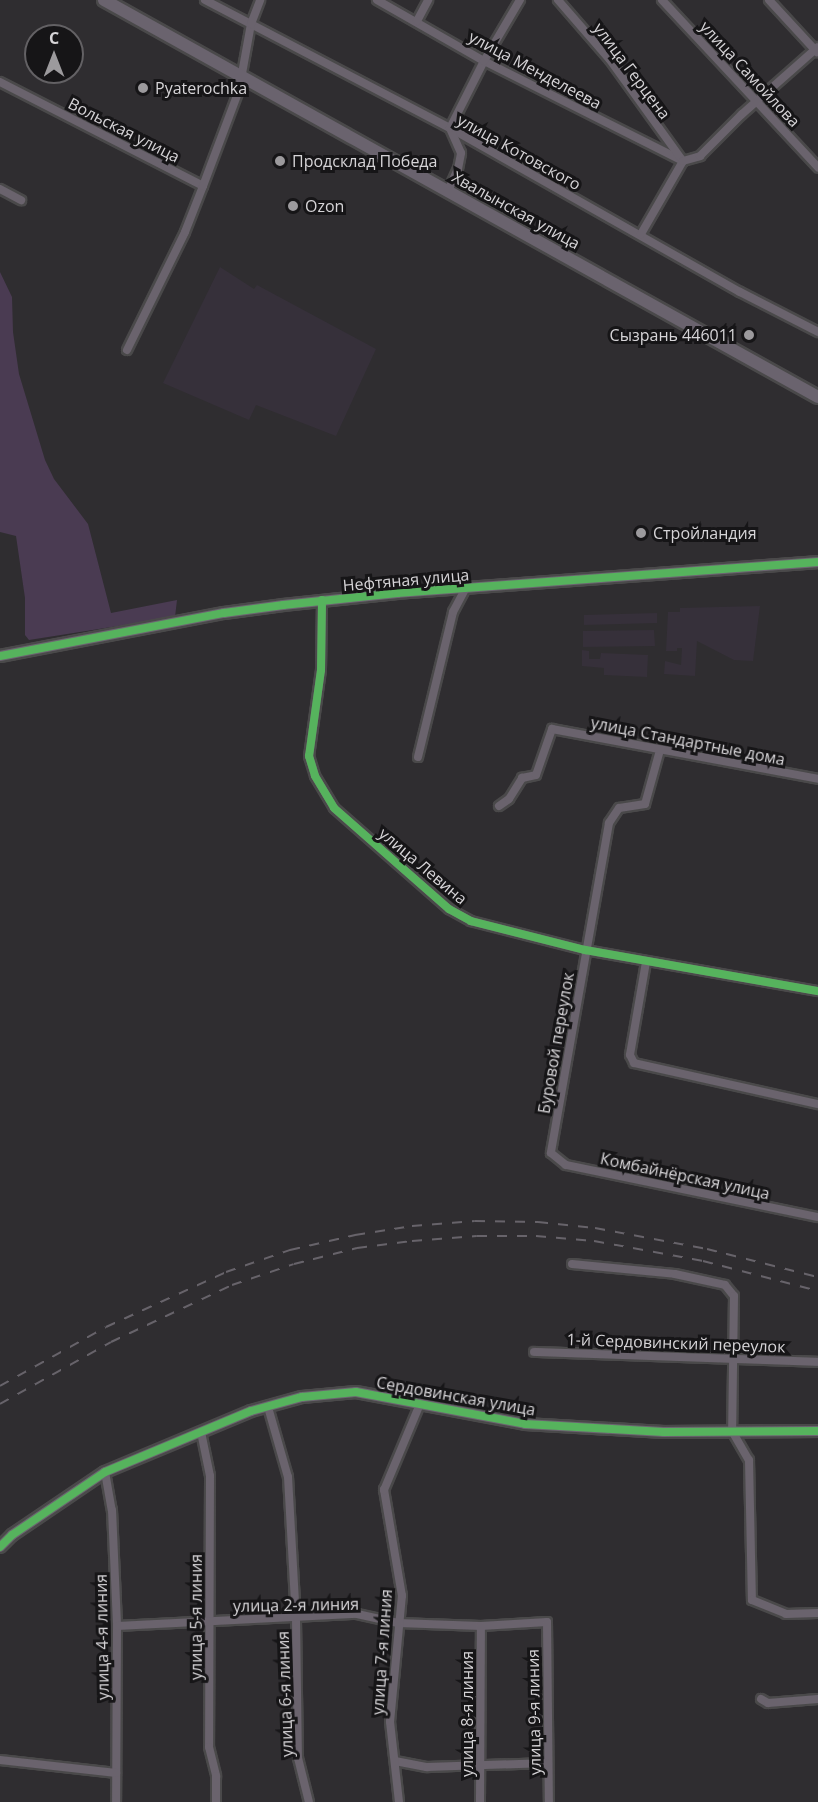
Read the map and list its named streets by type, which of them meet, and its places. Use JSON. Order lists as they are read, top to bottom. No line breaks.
{"streets":{"main road":["Хвалынская улица"],"street":["улица Менделеева","улица Герцена","улица Самойлова","Вольская улица","улица Котовского","Нефтяная улица","улица Стандартные дома","улица Левина","Буровой переулок","Комбайнёрская улица","1-й Сердовинский переулок","Сердовинская улица","улица 2-я линия","улица 5-я линия","улица 4-я линия","улица 7-я линия","улица 6-я линия","улица 9-я линия","улица 8-я линия"]},"crossings":[["улица Менделеева","улица Герцена"],["Нефтяная улица","улица Левина"],["улица Стандартные дома","Буровой переулок"],["улица Левина","Буровой переулок"],["Буровой переулок","Комбайнёрская улица"],["Сердовинская улица","улица 5-я линия"],["Сердовинская улица","улица 4-я линия"],["Сердовинская улица","улица 7-я линия"],["Сердовинская улица","улица 6-я линия"],["улица 2-я линия","улица 5-я линия"],["улица 2-я линия","улица 4-я линия"],["улица 2-я линия","улица 7-я линия"],["улица 2-я линия","улица 6-я линия"],["улица 2-я линия","улица 9-я линия"],["улица 2-я линия","улица 8-я линия"]],"places":["Pyaterochka","Продсклад Победа","Ozon","Сызрань 446011","Стройландия"],"north":"top"}
